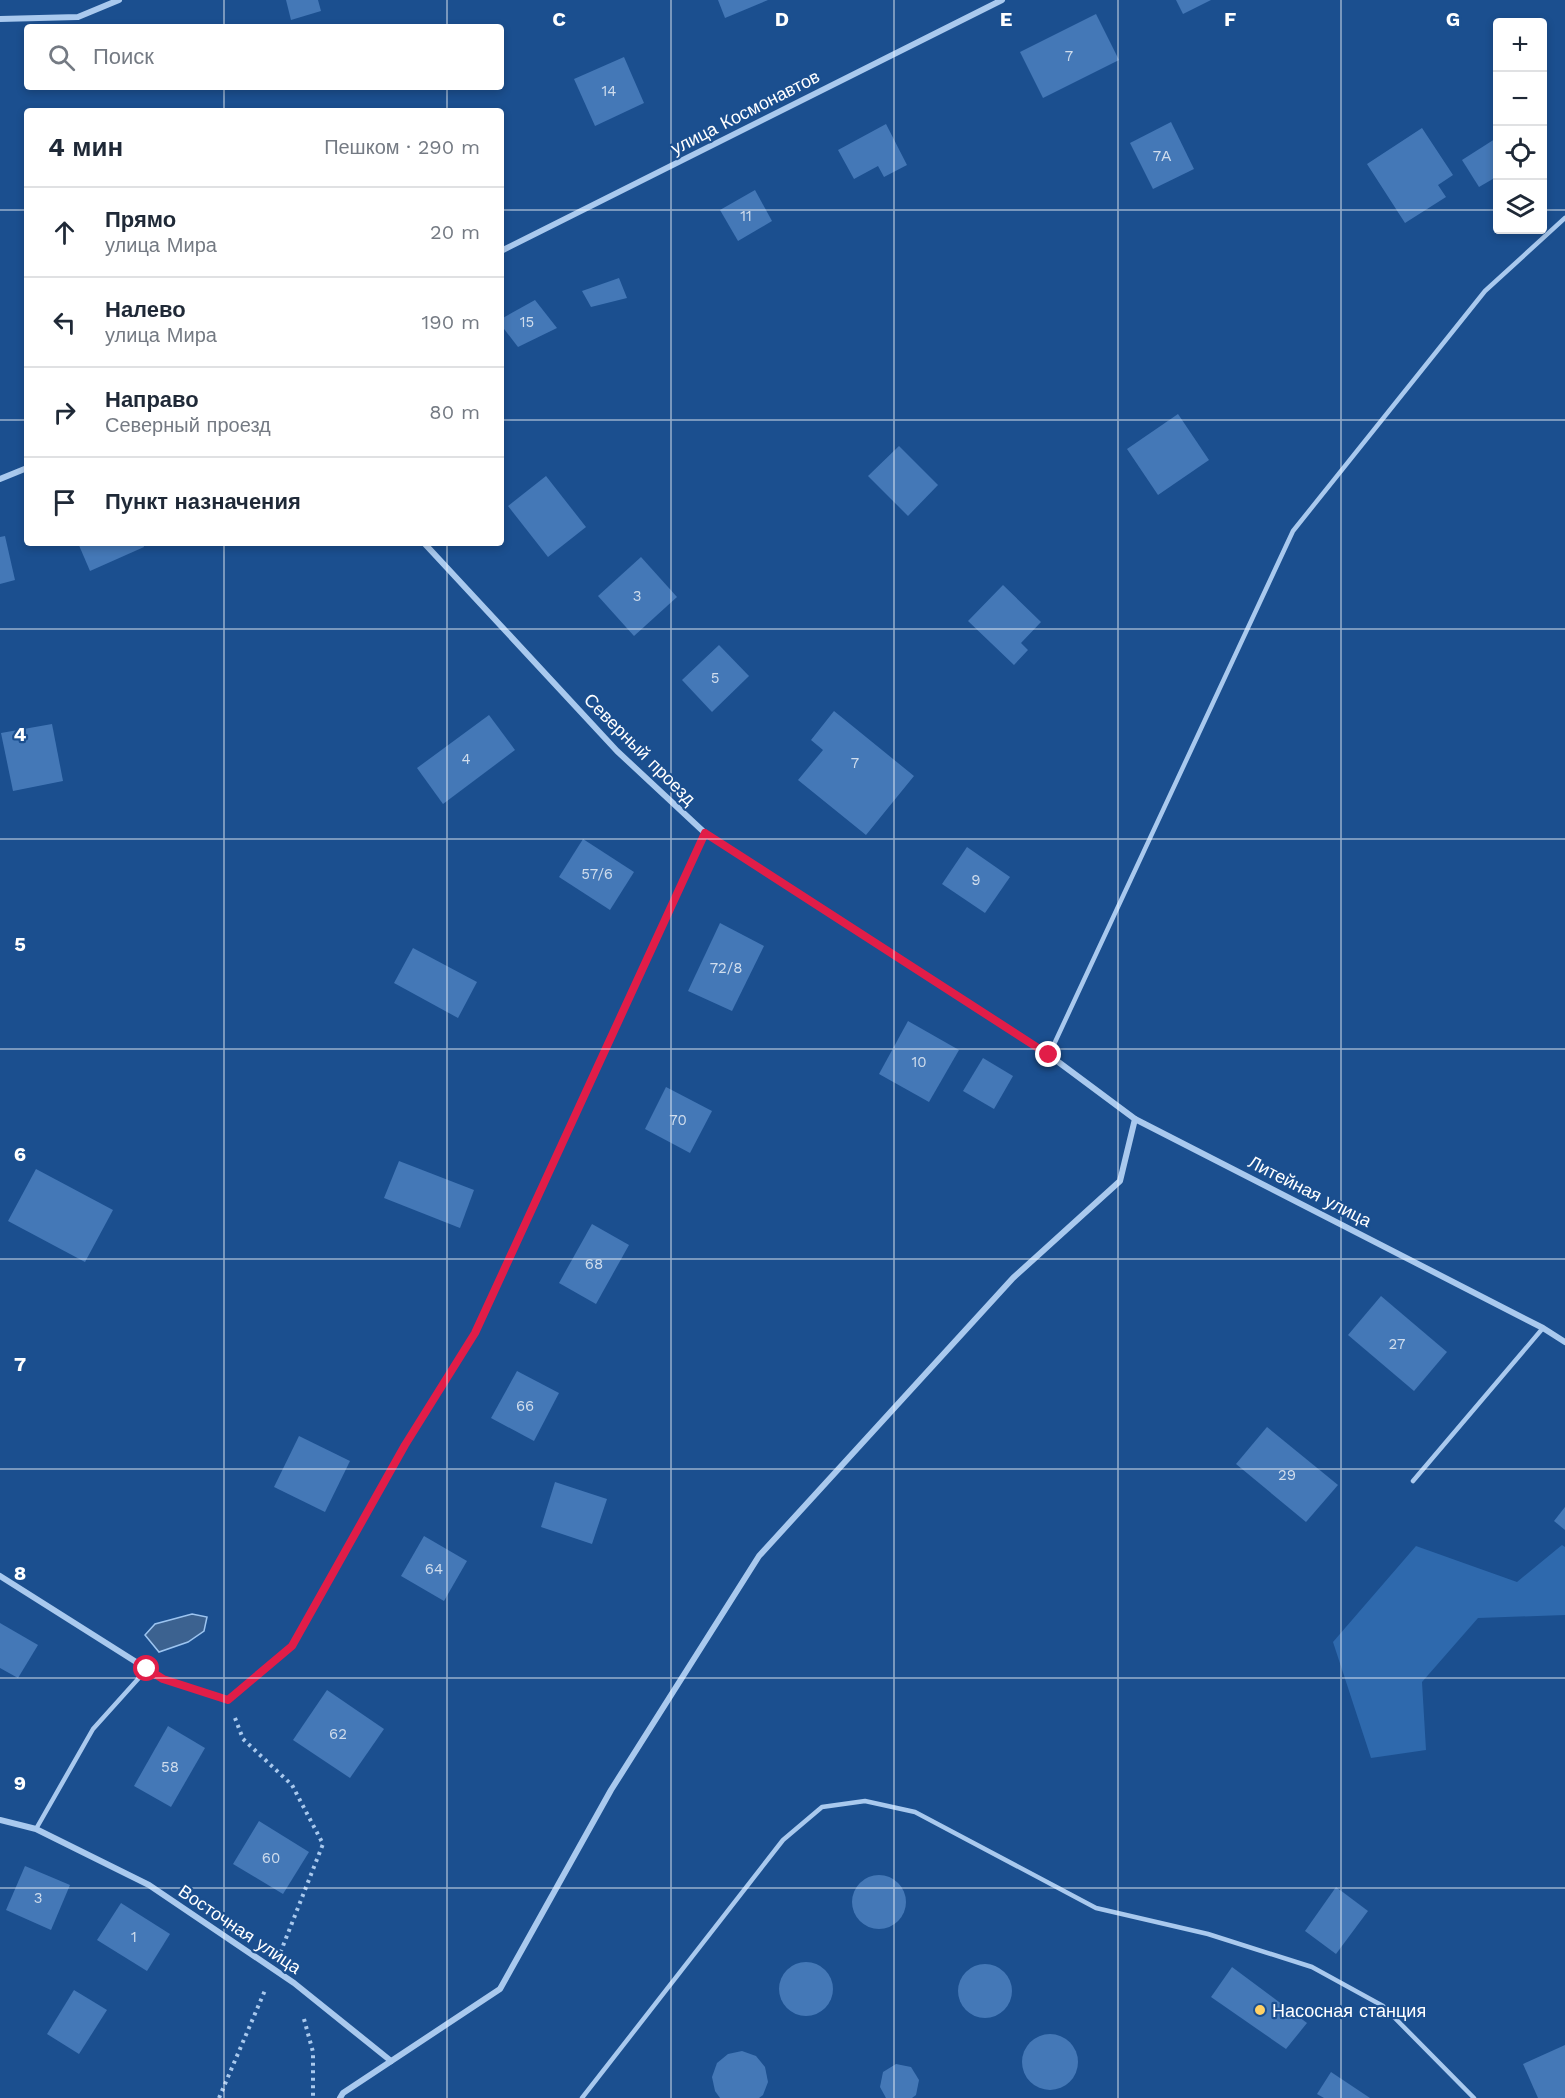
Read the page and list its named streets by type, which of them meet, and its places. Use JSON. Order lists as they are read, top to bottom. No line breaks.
{"streets":{"street":["улица Космонавтов","Северный проезд","Литейная улица","Восточная улица"]},"crossings":[["Северный проезд","Литейная улица"]],"places":["Насосная станция"],"house_numbers":["7","14","7А","11","15","3","5","4","7","57/6","9","72/8","10","70","68","27","66","29","64","62","58","60","3","1"],"page":{"map_buttons":["+","−"],"search":"Поиск","heading":["4 мин","Пешком · 290 m"],"list":[["Прямо","улица Мира","20 m"],["Налево","улица Мира","190 m"],["Направо","Северный проезд","80 m"],"Пункт назначения"]},"grid":{"columns":["C","D","E","F","G"],"rows":["4","5","6","7","8","9"]}}
